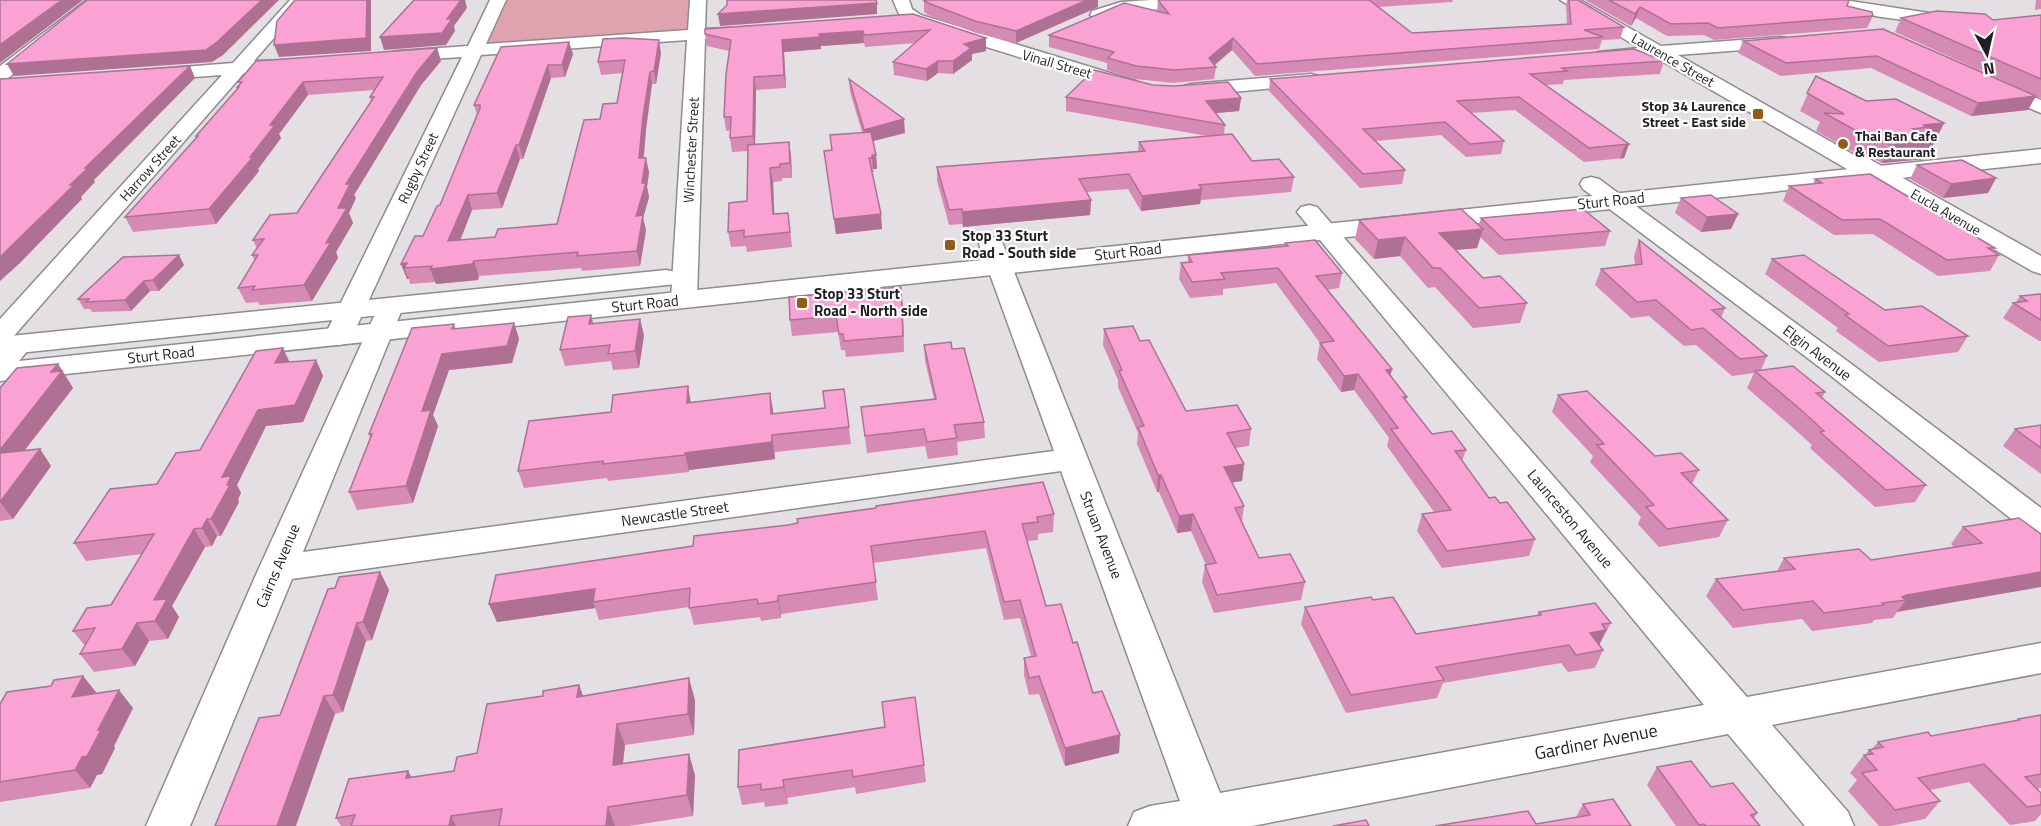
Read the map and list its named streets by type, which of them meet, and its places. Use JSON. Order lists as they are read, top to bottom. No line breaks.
{"streets":{"main road":["Sturt Road"],"street":["Laurence Street","Vinall Street","Winchester Street","Harrow Street","Rugby Street","Eucla Avenue","Elgin Avenue","Newcastle Street","Launceston Avenue","Struan Avenue","Cairns Avenue","Gardiner Avenue"]},"crossings":[["Laurence Street","Sturt Road"],["Laurence Street","Eucla Avenue"],["Winchester Street","Sturt Road"],["Harrow Street","Sturt Road"],["Rugby Street","Sturt Road"],["Sturt Road","Eucla Avenue"],["Sturt Road","Elgin Avenue"],["Sturt Road","Launceston Avenue"],["Sturt Road","Struan Avenue"],["Sturt Road","Cairns Avenue"],["Newcastle Street","Struan Avenue"],["Newcastle Street","Cairns Avenue"],["Launceston Avenue","Gardiner Avenue"],["Struan Avenue","Gardiner Avenue"]],"places":{"transit":["Stop 34 Laurence Street - East side","Stop 33 Sturt Road - South side","Stop 33 Sturt Road - North side"],"other":["Thai Ban Cafe & Restaurant"]},"north":"bottom"}
